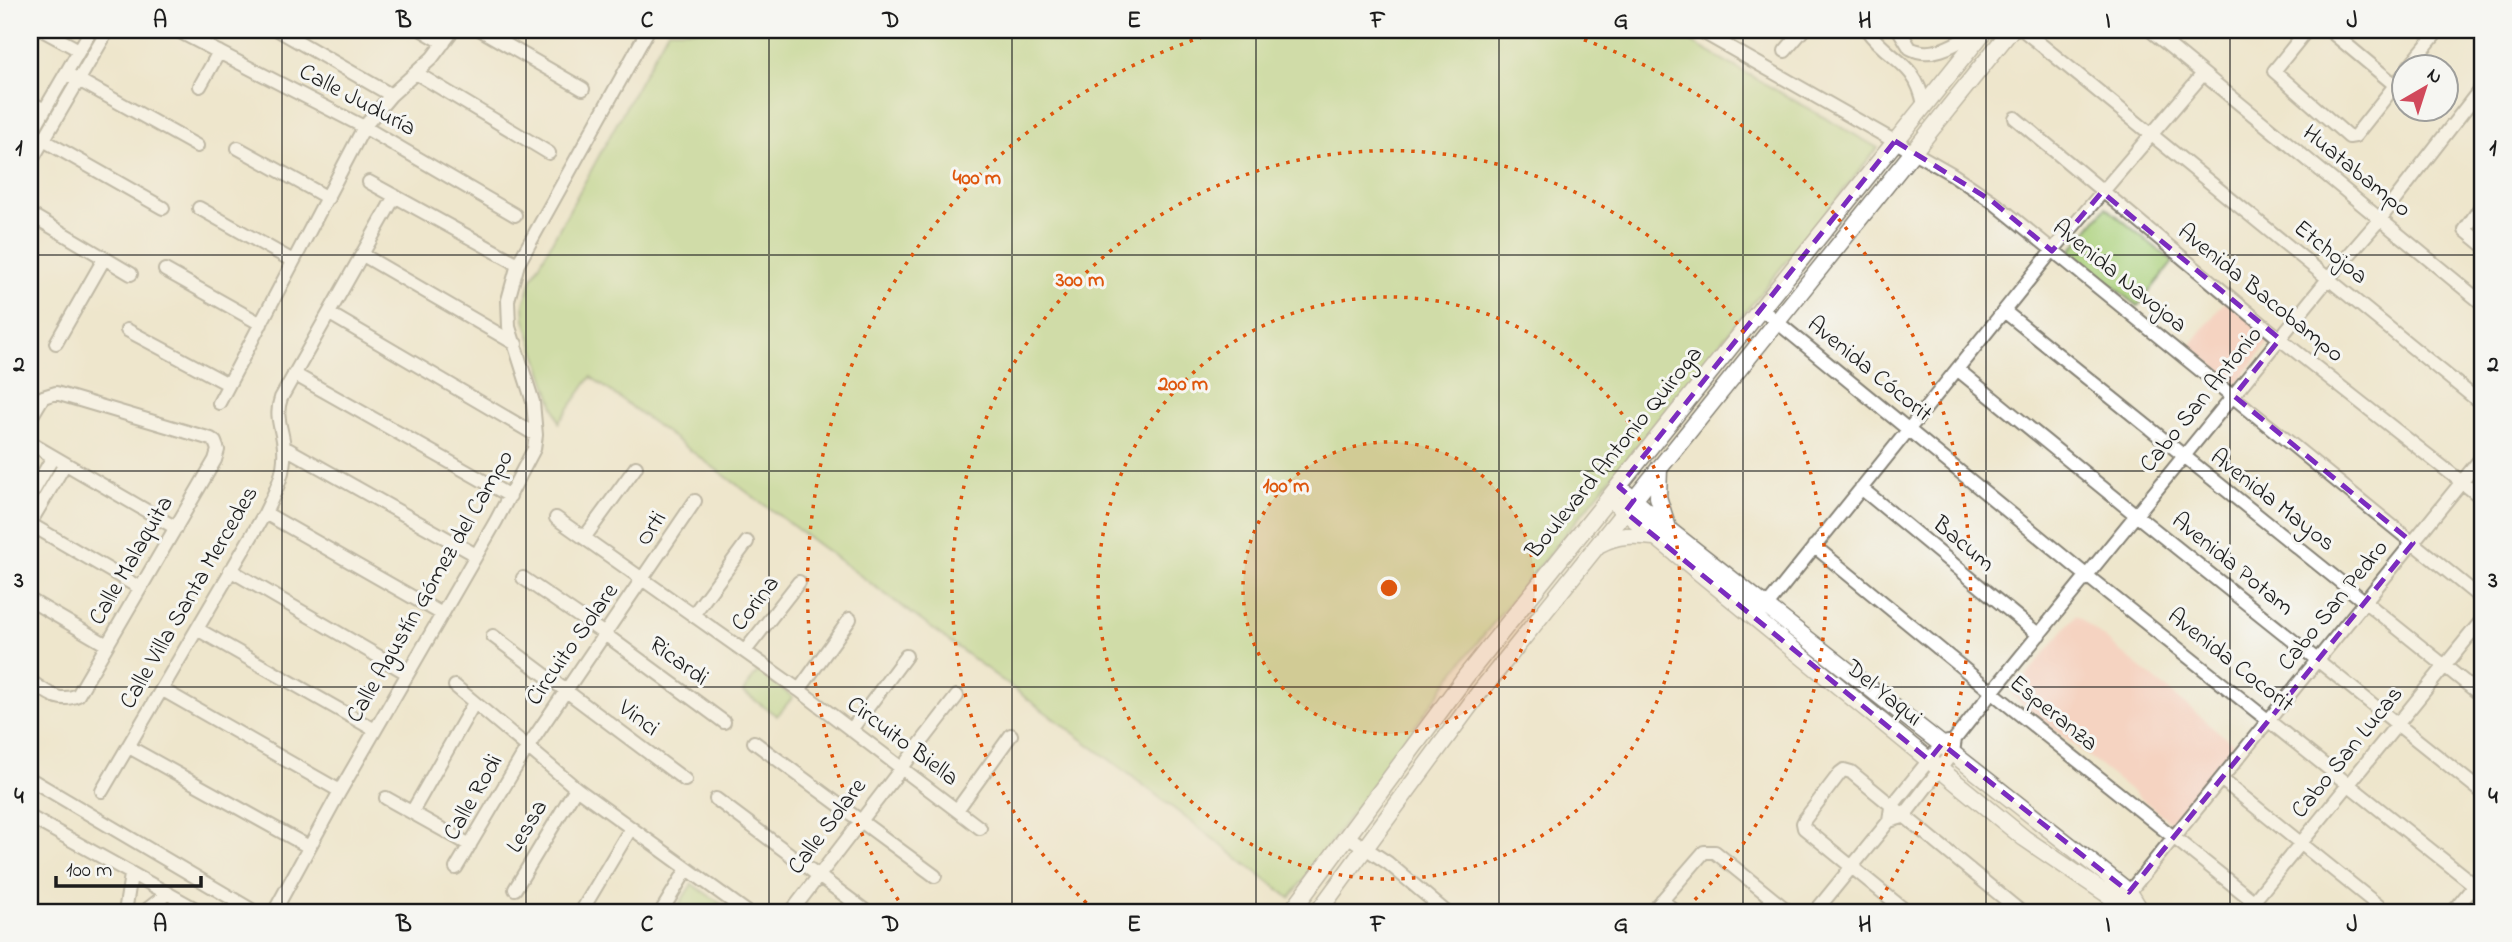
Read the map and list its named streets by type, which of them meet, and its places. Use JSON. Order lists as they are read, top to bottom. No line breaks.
{"streets":{"main road":["Boulevard Antonio Quiroga","Del Yaqui"],"street":["Calle Juduría","Huatabampo","Etchojoa","Avenida Navojoa","Avenida Bacobampo","Avenida Cócorit","Cabo San Antonio","Avenida Mayos","Orti","Bacum","Calle Malaquita","Avenida Potam","Calle Agustín Gómez del Campo","Calle Villa Santa Mercedes","Corina","Cabo San Pedro","Circuito Solare","Avenida Cocorit","Ricardi","Esperanza","Vinci","Circuito Biella","Cabo San Lucas","Calle Rodi","Lessa","Calle Solare"]},"crossings":[["Huatabampo","Cabo San Antonio"],["Etchojoa","Cabo San Antonio"],["Avenida Navojoa","Cabo San Antonio"],["Avenida Navojoa","Boulevard Antonio Quiroga"],["Avenida Navojoa","Cabo San Pedro"],["Avenida Bacobampo","Cabo San Antonio"],["Avenida Bacobampo","Cabo San Pedro"],["Avenida Cócorit","Boulevard Antonio Quiroga"],["Avenida Cócorit","Avenida Cocorit"],["Cabo San Antonio","Avenida Mayos"],["Cabo San Antonio","Bacum"],["Cabo San Antonio","Avenida Potam"],["Cabo San Antonio","Avenida Cocorit"],["Cabo San Antonio","Del Yaqui"],["Cabo San Antonio","Esperanza"],["Boulevard Antonio Quiroga","Del Yaqui"],["Avenida Mayos","Cabo San Pedro"],["Avenida Mayos","Cabo San Lucas"],["Orti","Circuito Solare"],["Avenida Potam","Cabo San Pedro"],["Avenida Potam","Cabo San Lucas"],["Corina","Circuito Solare"],["Cabo San Pedro","Avenida Cocorit"],["Cabo San Pedro","Del Yaqui"],["Cabo San Pedro","Esperanza"],["Circuito Solare","Ricardi"],["Circuito Solare","Vinci"],["Circuito Solare","Circuito Biella"],["Circuito Solare","Calle Rodi"],["Avenida Cocorit","Cabo San Lucas"],["Esperanza","Cabo San Lucas"],["Circuito Biella","Calle Solare"]],"scale_bar":"100 m","north":"top right","grid":{"columns":["A","B","C","D","E","F","G","H","I","J"],"rows":["1","2","3","4"]},"rings":["400 m","300 m","200 m","100 m"]}
